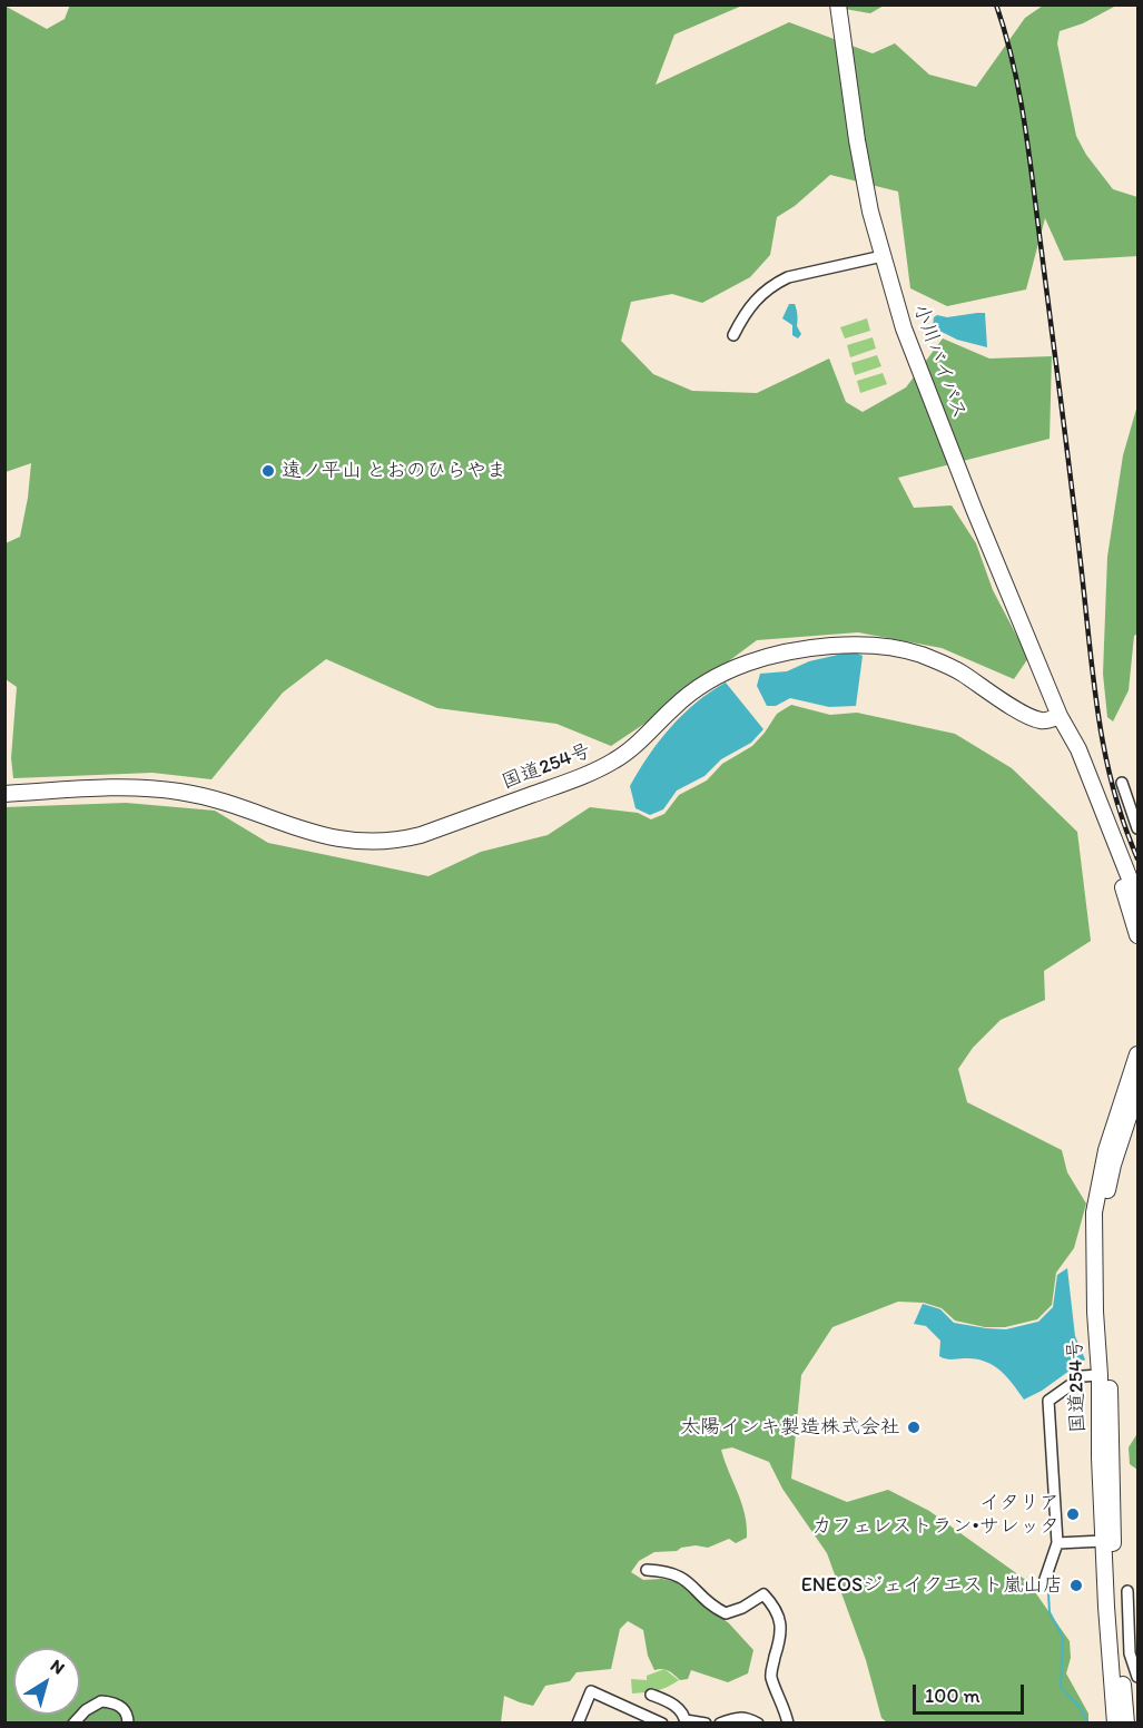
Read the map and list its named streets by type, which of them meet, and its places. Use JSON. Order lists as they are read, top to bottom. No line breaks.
{"streets":{"highway":["小川バイパス","国道254号"]},"crossings":[["小川バイパス","国道254号"]],"places":["遠ノ平山 とおのひらやま","太陽インキ製造株式会社","イタリア カフェレストラン•サレッタ","ENEOSジェイクエスト嵐山店"],"scale_bar":"100 m","north":"top right"}
